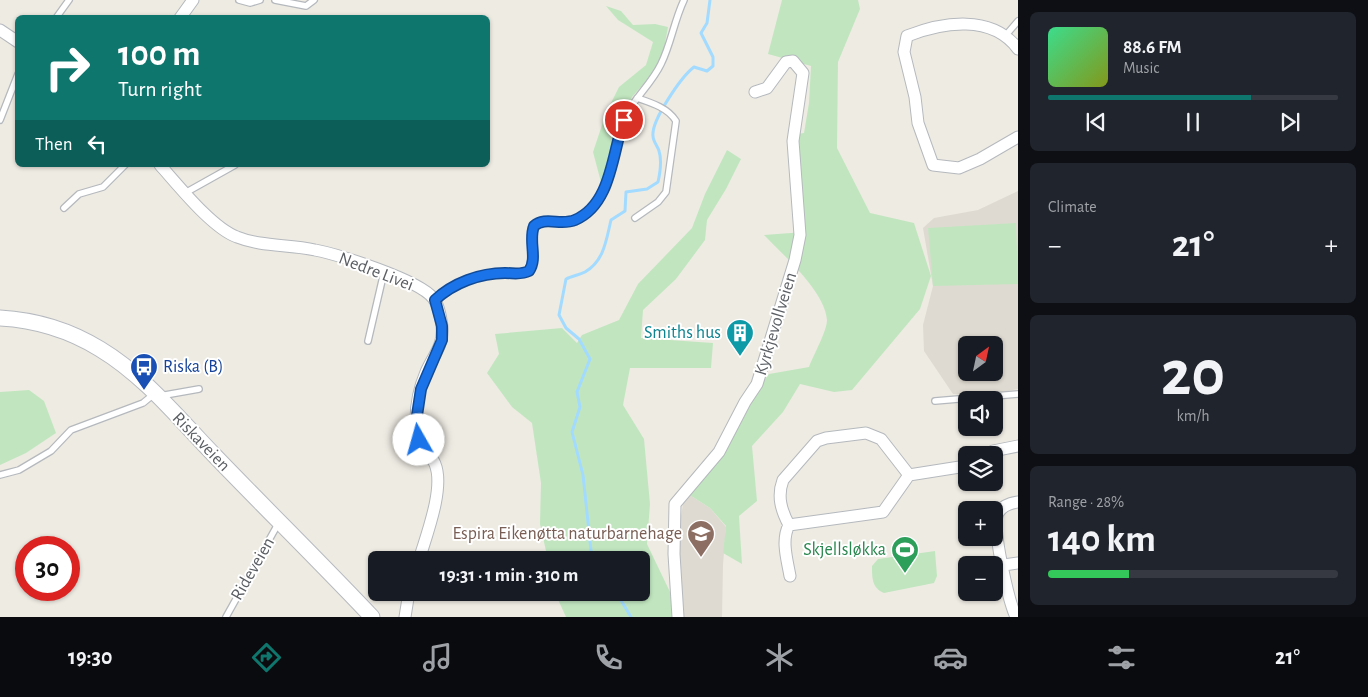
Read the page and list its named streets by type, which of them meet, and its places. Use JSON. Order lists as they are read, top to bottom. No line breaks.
{"streets":{"main road":["Riskaveien"],"street":["Nedre Livei","Kyrkjevollveien"],"lane":["Rideveien"]},"crossings":[["Riskaveien","Rideveien"]],"places":{"building":["Smiths hus"],"bus stop":["Riska (B)"],"school or university":["Espira Eikenøtta naturbarnehage"],"sports":["Skjellsløkka"]},"north":"top right","page":{"turn":["100 m","Turn right"],"song":["88.6 FM","Music"],"then":"Then","tile":["Climate",["20","km/h"],["Range · 28%","140 km"]],"heat":["−","21°","+"],"map_buttons":["+","−"],"limit":"30","trip":"19:31 · 1 min · 310 m","tabs":["19:30","21°"]}}
